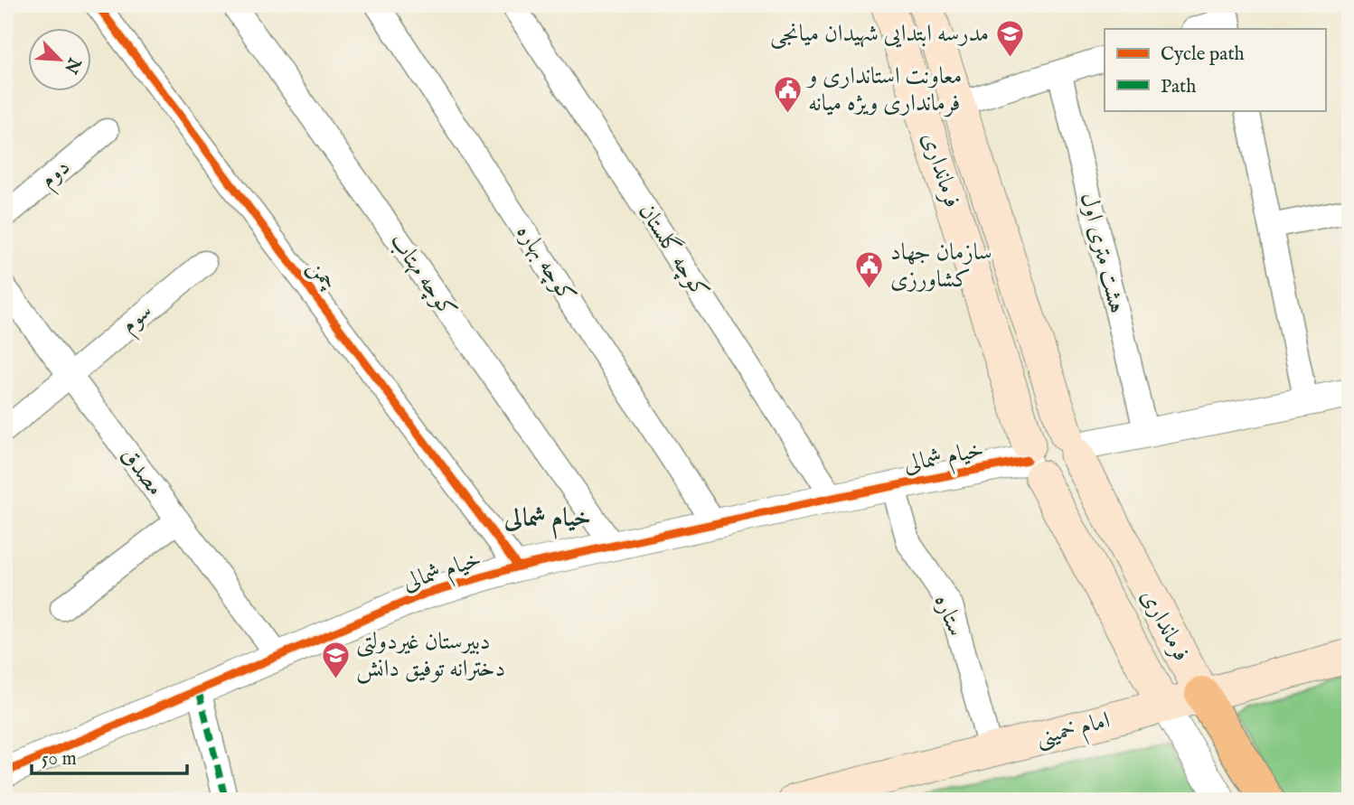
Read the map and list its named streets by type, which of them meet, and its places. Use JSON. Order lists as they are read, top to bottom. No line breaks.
{"streets":{"main road":["فرمانداری","امام خمینی"],"street":["دوم","کوچه گلستان","هشت متری اول","کوچه بهاره","چمن","کوچه مهتاب","سوم","خیام شمالی","مصدق","ستاره"]},"crossings":[["فرمانداری","خیام شمالی"],["فرمانداری","امام خمینی"],["کوچه گلستان","خیام شمالی"],["کوچه بهاره","خیام شمالی"],["چمن","خیام شمالی"],["کوچه مهتاب","خیام شمالی"],["سوم","مصدق"],["خیام شمالی","مصدق"],["خیام شمالی","ستاره"],["ستاره","امام خمینی"]],"districts":["خیام شمالی"],"places":{"school or university":["مدرسه ابتدایی شهیدان میانجی","دبیرستان غیردولتی دخترانه توفیق دانش"],"public building":["معاونت استانداری و فرمانداری ویژه میانه","سازمان جهاد کشاورزی"]},"legend":["Cycle path","Path"],"scale_bar":"50 m","north":"bottom right"}
